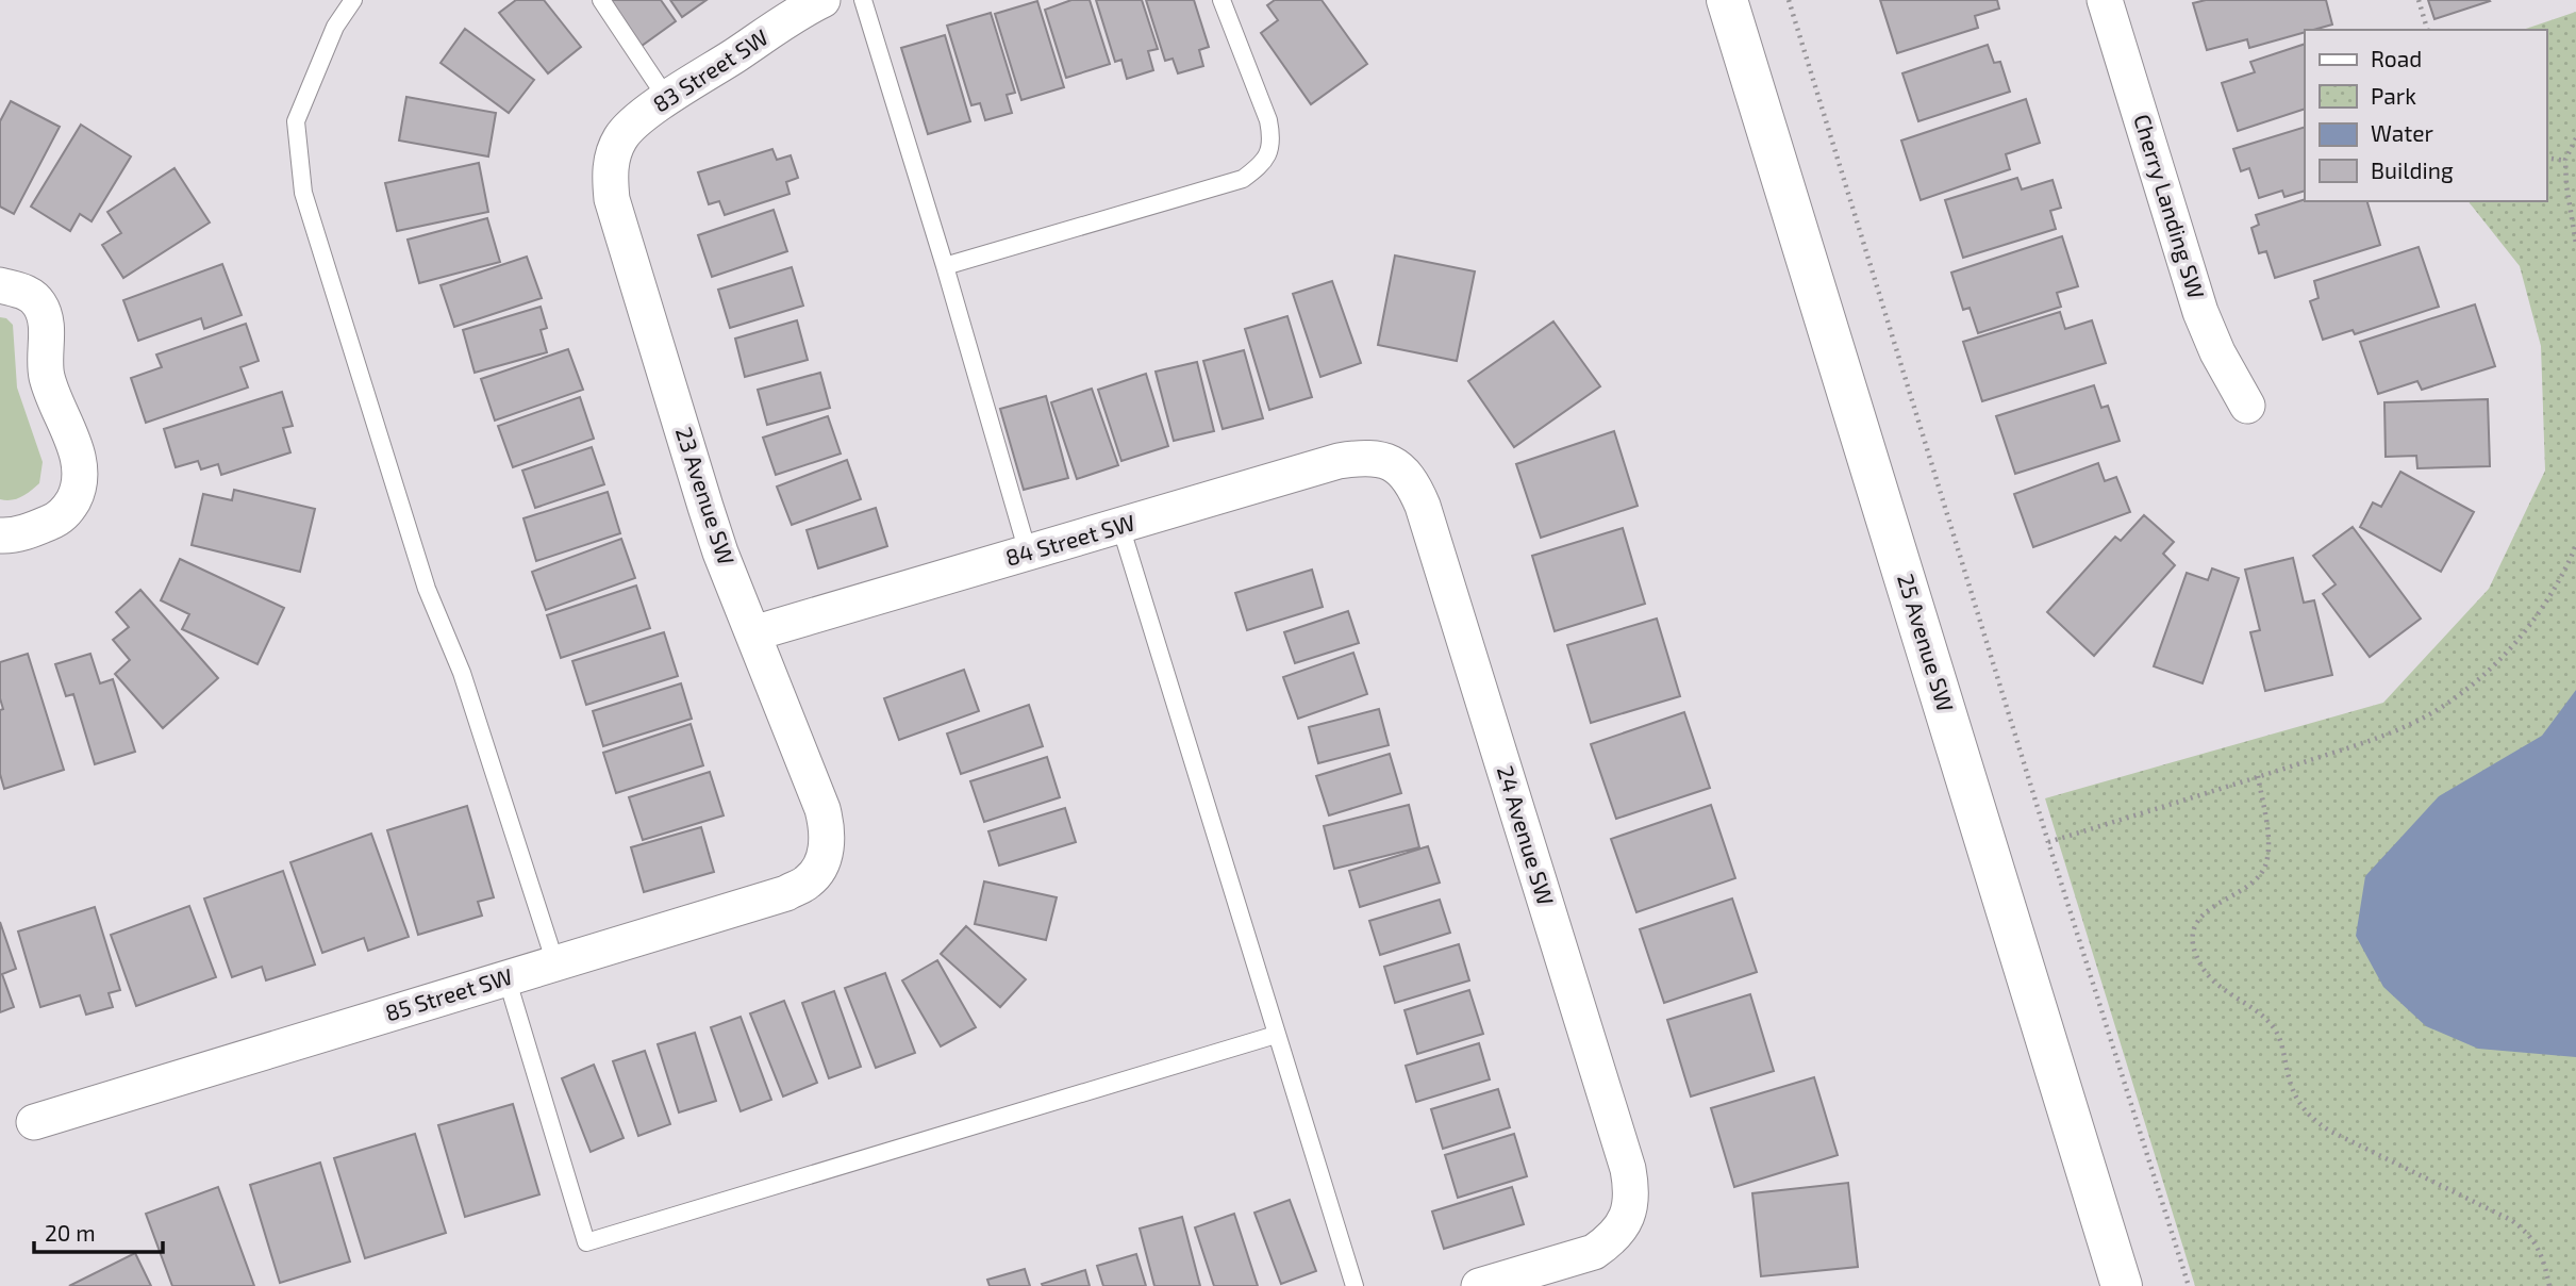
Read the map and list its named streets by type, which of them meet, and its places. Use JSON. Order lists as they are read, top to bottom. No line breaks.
{"streets":{"main road":["25 Avenue SW"],"street":["83 Street SW","Cherry Landing SW","23 Avenue SW","84 Street SW","24 Avenue SW","85 Street SW"]},"crossings":[["83 Street SW","23 Avenue SW"],["23 Avenue SW","84 Street SW"],["23 Avenue SW","85 Street SW"],["84 Street SW","24 Avenue SW"]],"legend":["Road","Park","Water","Building"],"scale_bar":"20 m"}
